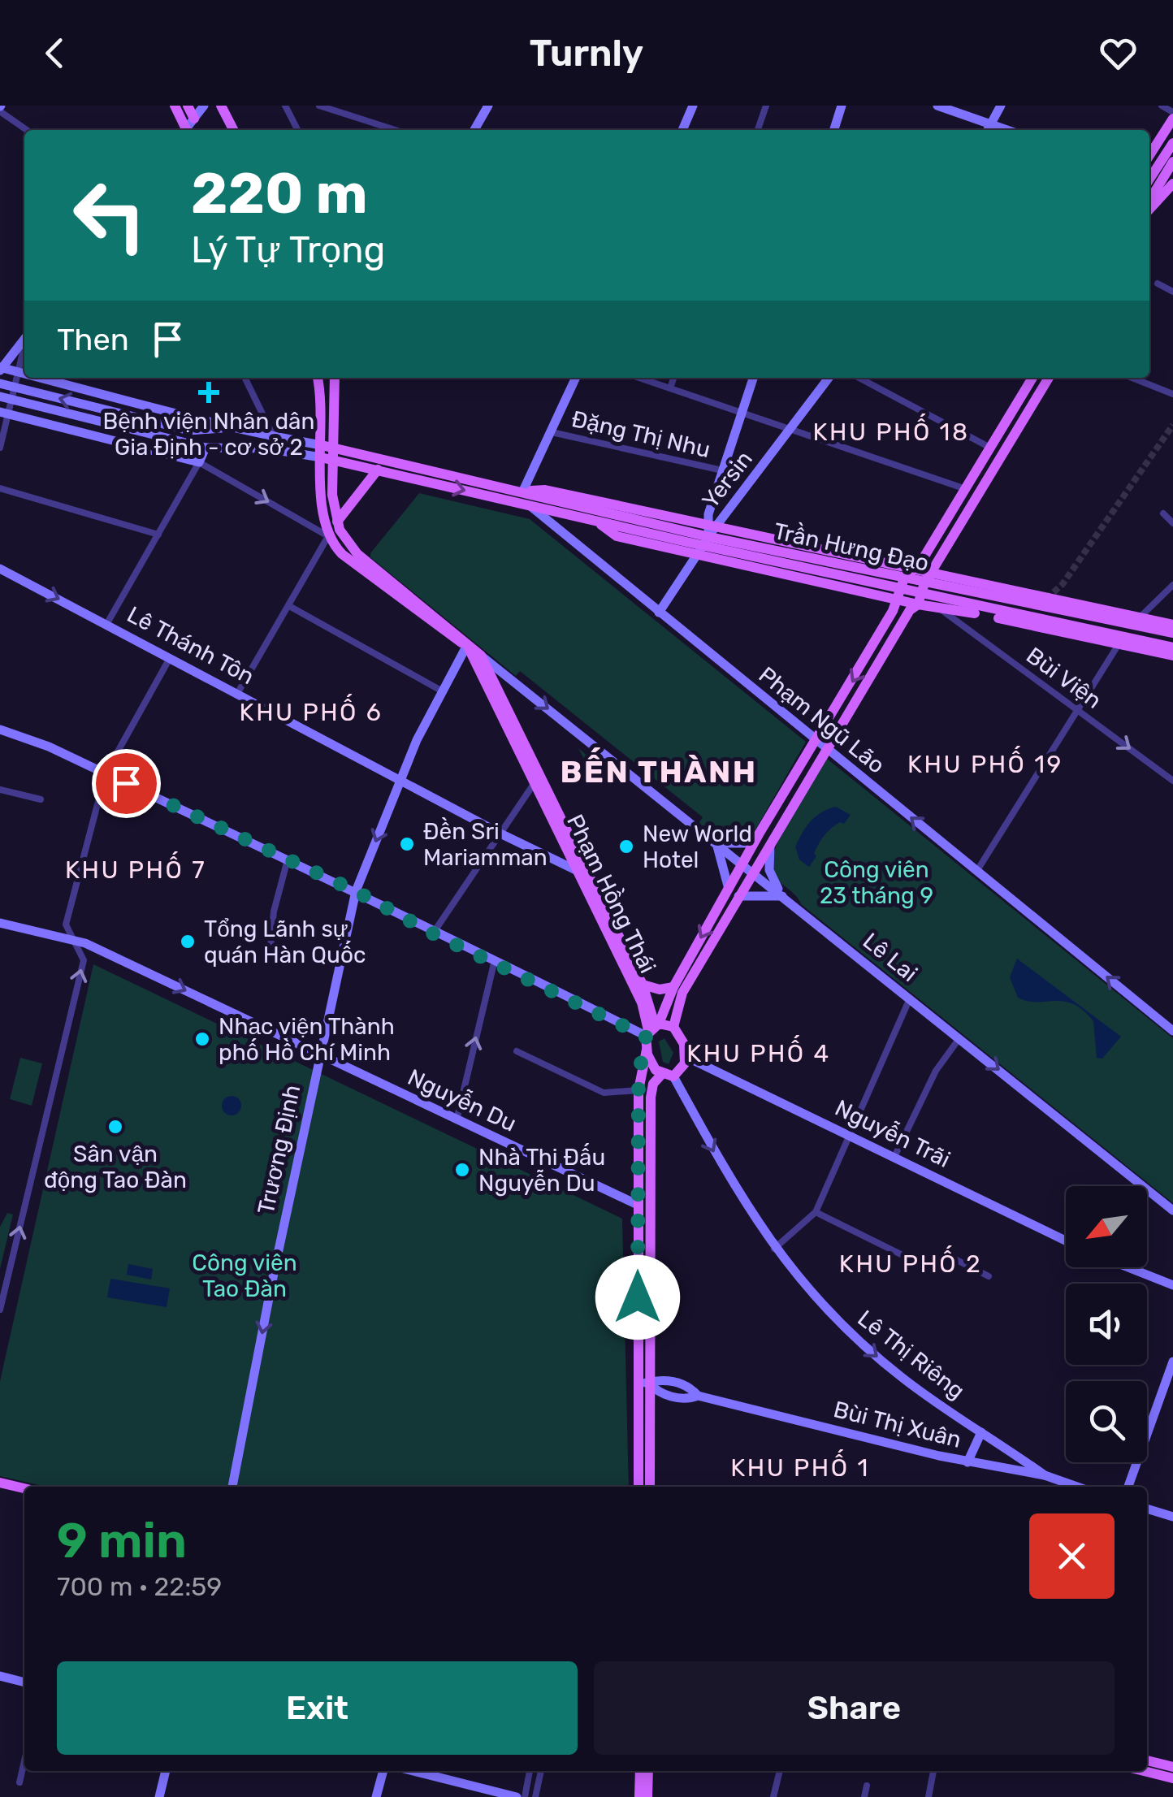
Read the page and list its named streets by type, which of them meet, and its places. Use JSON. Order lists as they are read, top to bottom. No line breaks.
{"streets":{"main road":["Trần Hưng Đạo","Phạm Hồng Thái","Lê Lai"],"street":["Ðặng Thị Nhu","Yersin","Lê Thánh Tôn","Bùi Viện","Phạm Ngũ Lão","Nguyễn Du","Nguyễn Trãi","Trương Định","Lê Thị Riêng","Bùi Thị Xuân"]},"crossings":[["Yersin","Trần Hưng Đạo"],["Yersin","Phạm Ngũ Lão"],["Trần Hưng Đạo","Bùi Viện"],["Trần Hưng Đạo","Phạm Ngũ Lão"],["Lê Thánh Tôn","Phạm Hồng Thái"],["Lê Thánh Tôn","Trương Định"],["Phạm Hồng Thái","Lê Lai"],["Phạm Hồng Thái","Nguyễn Trãi"],["Phạm Hồng Thái","Trương Định"],["Phạm Hồng Thái","Lê Thị Riêng"],["Lê Lai","Trương Định"],["Nguyễn Du","Trương Định"],["Nguyễn Trãi","Lê Thị Riêng"],["Lê Thị Riêng","Bùi Thị Xuân"]],"one_way":["Bùi Viện","Phạm Ngũ Lão","Lê Lai","Nguyễn Du","Trương Định","Lê Thị Riêng"],"districts":["KHU PHỐ 18","KHU PHỐ 6","KHU PHỐ 19","BẾN THÀNH","KHU PHỐ 7","KHU PHỐ 4","KHU PHỐ 2","KHU PHỐ 1"],"parks":["Công viên 23 tháng 9","Công viên Tao Đàn"],"places":{"health":["Bệnh viện Nhân dân Gia Định - cơ sở 2"],"other":["Đền Sri Mariamman","New World Hotel","Tổng Lãnh sự quán Hàn Quốc","Nhạc viện Thành phố Hồ Chí Minh","Sân vận động Tao Đàn","Nhà Thi Đấu Nguyễn Du"]},"north":"bottom left","page":{"header":"Turnly","turn":["220 m","Lý Tự Trọng"],"then":"Then","heading":["9 min","700 m · 22:59"],"buttons":["Exit","Share"]}}
